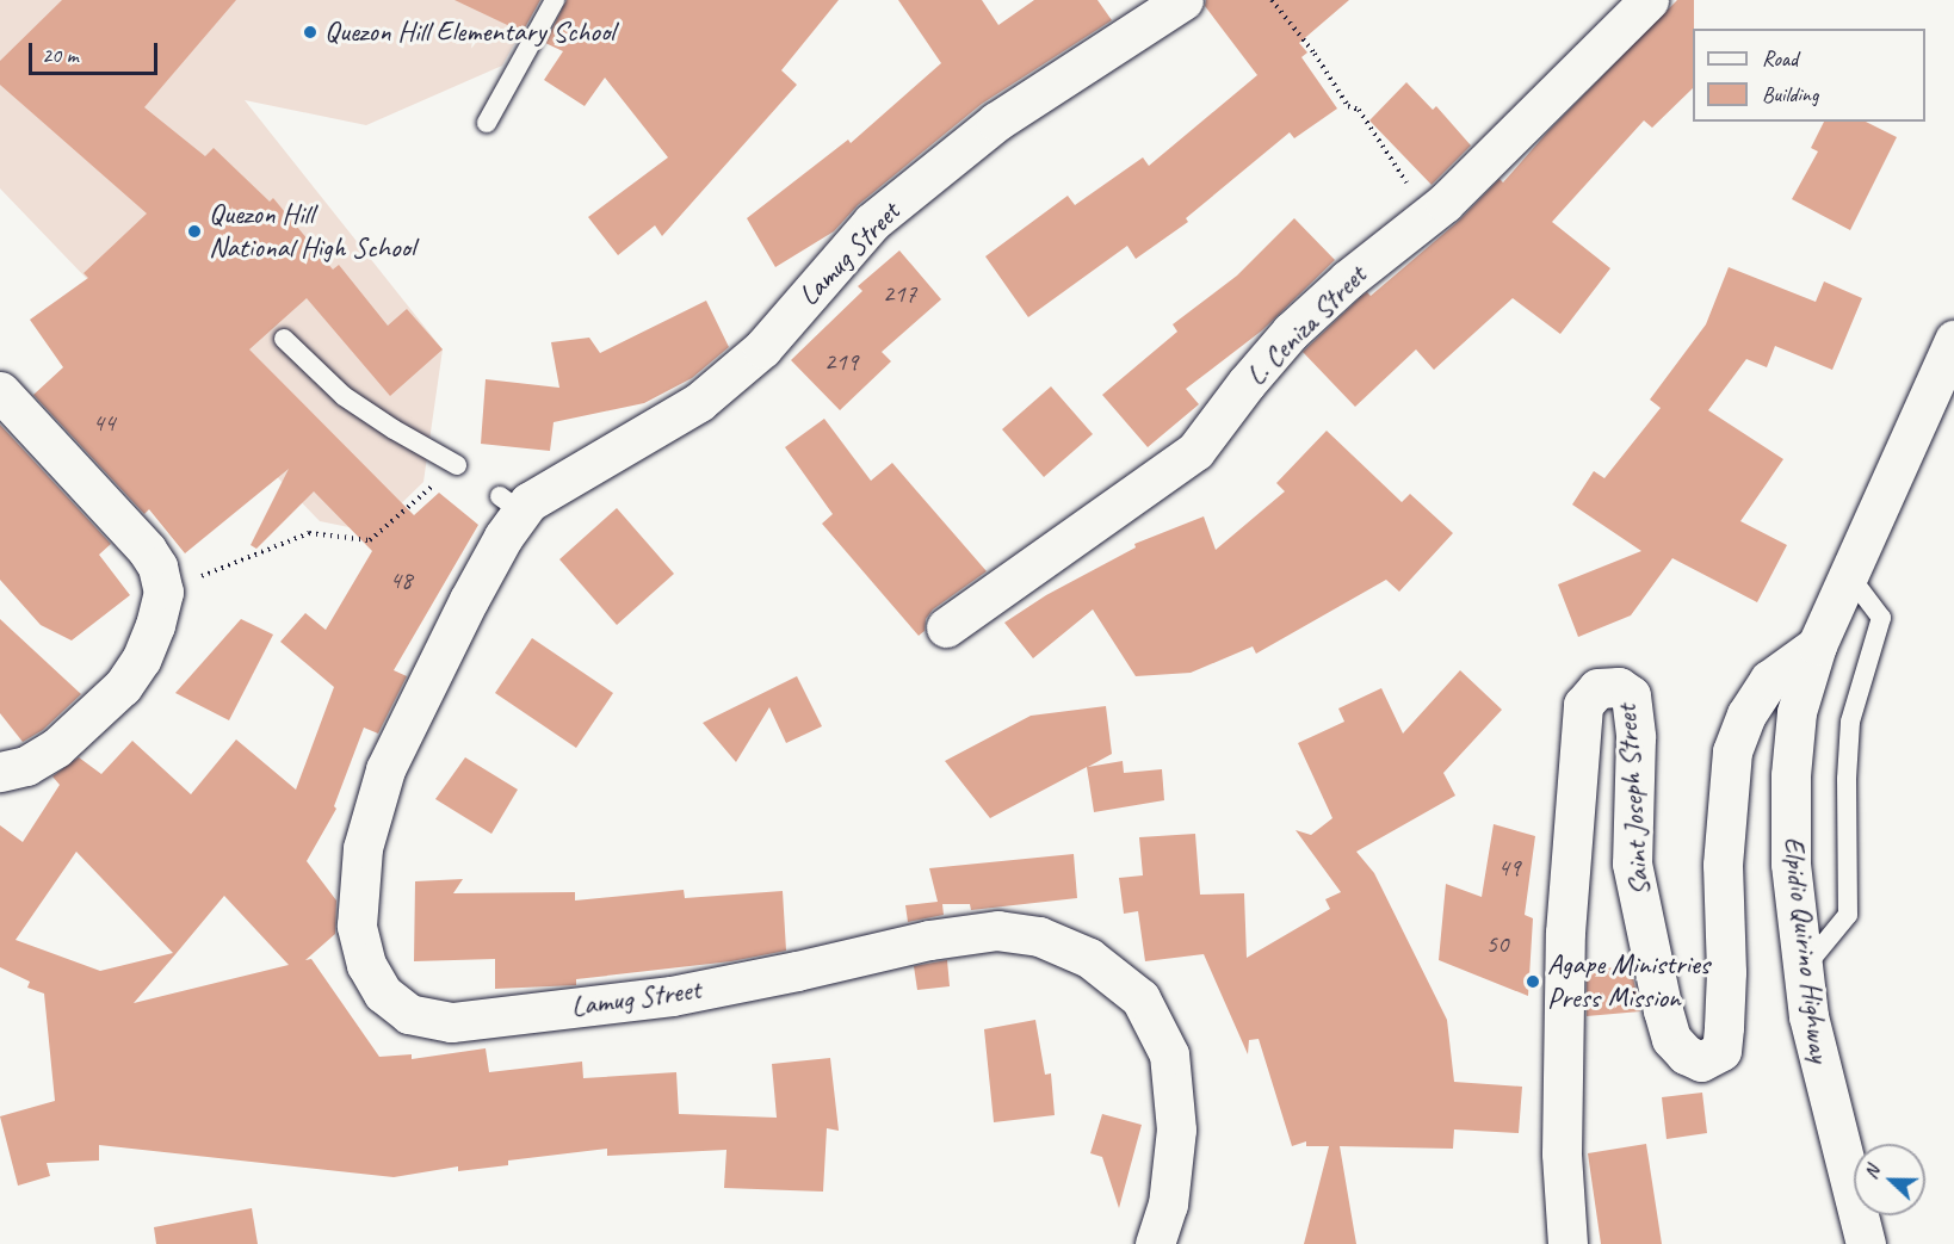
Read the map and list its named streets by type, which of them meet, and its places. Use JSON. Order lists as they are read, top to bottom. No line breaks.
{"streets":{"main road":["Lamug Street","L. Ceniza Street","Saint Joseph Street","Elpidio Quirino Highway"]},"crossings":[["Saint Joseph Street","Elpidio Quirino Highway"]],"places":["Quezon Hill Elementary School","Quezon Hill National High School","Agape Ministries Press Mission"],"house_numbers":["217","219","44","48","49","50"],"legend":["Road","Building"],"scale_bar":"20 m","north":"left"}
